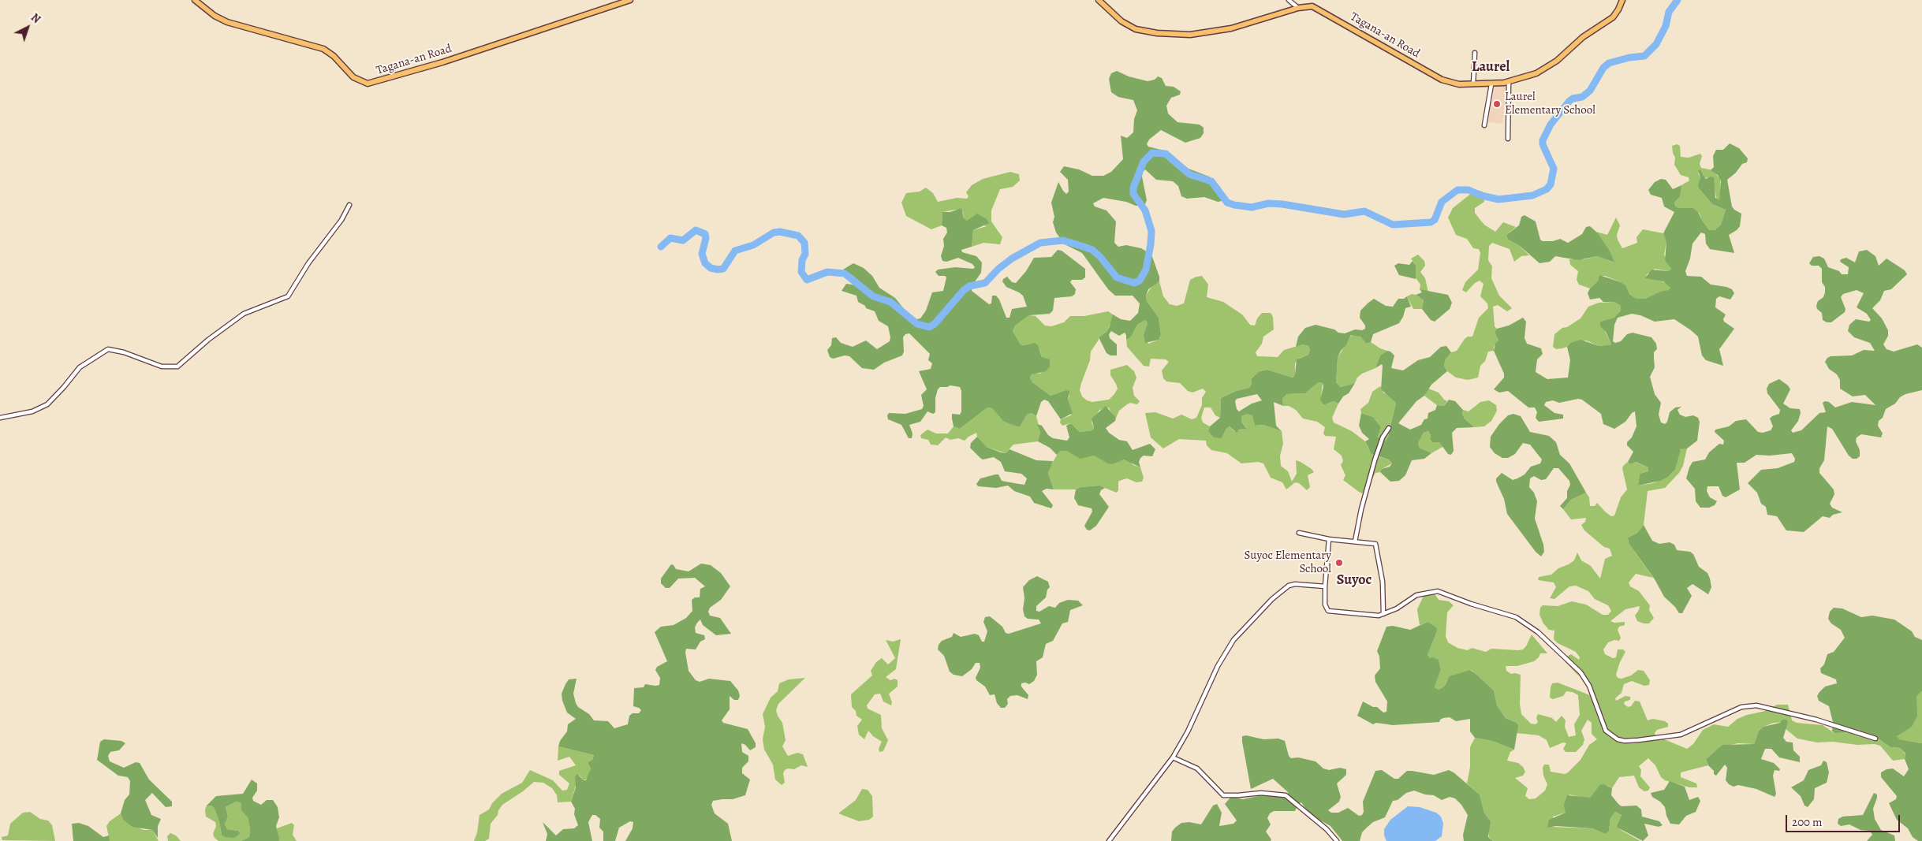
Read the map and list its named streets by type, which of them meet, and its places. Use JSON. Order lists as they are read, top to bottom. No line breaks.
{"streets":{"main road":["Tagana-an Road"]},"districts":["Laurel","Suyoc"],"places":["Laurel Elementary School","Suyoc Elementary School"],"scale_bar":"200 m","north":"top right"}
